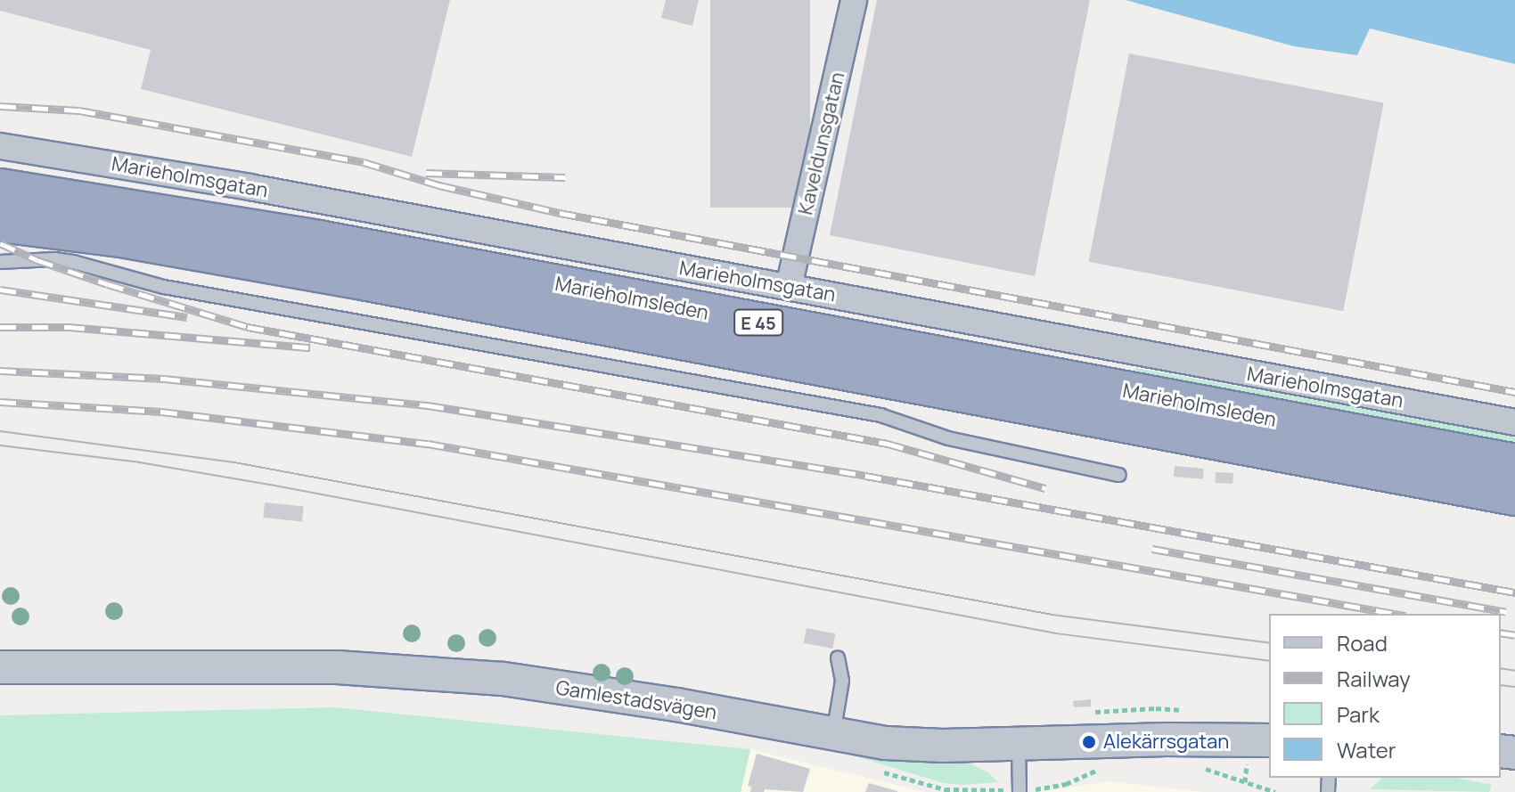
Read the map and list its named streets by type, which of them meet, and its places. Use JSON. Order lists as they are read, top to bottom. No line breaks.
{"streets":{"highway":["Marieholmsleden","E 45"],"street":["Kaveldunsgatan","Marieholmsgatan","Gamlestadsvägen"]},"crossings":[["Kaveldunsgatan","Marieholmsgatan"]],"places":["Alekärrsgatan"],"legend":["Road","Railway","Park","Water"]}
